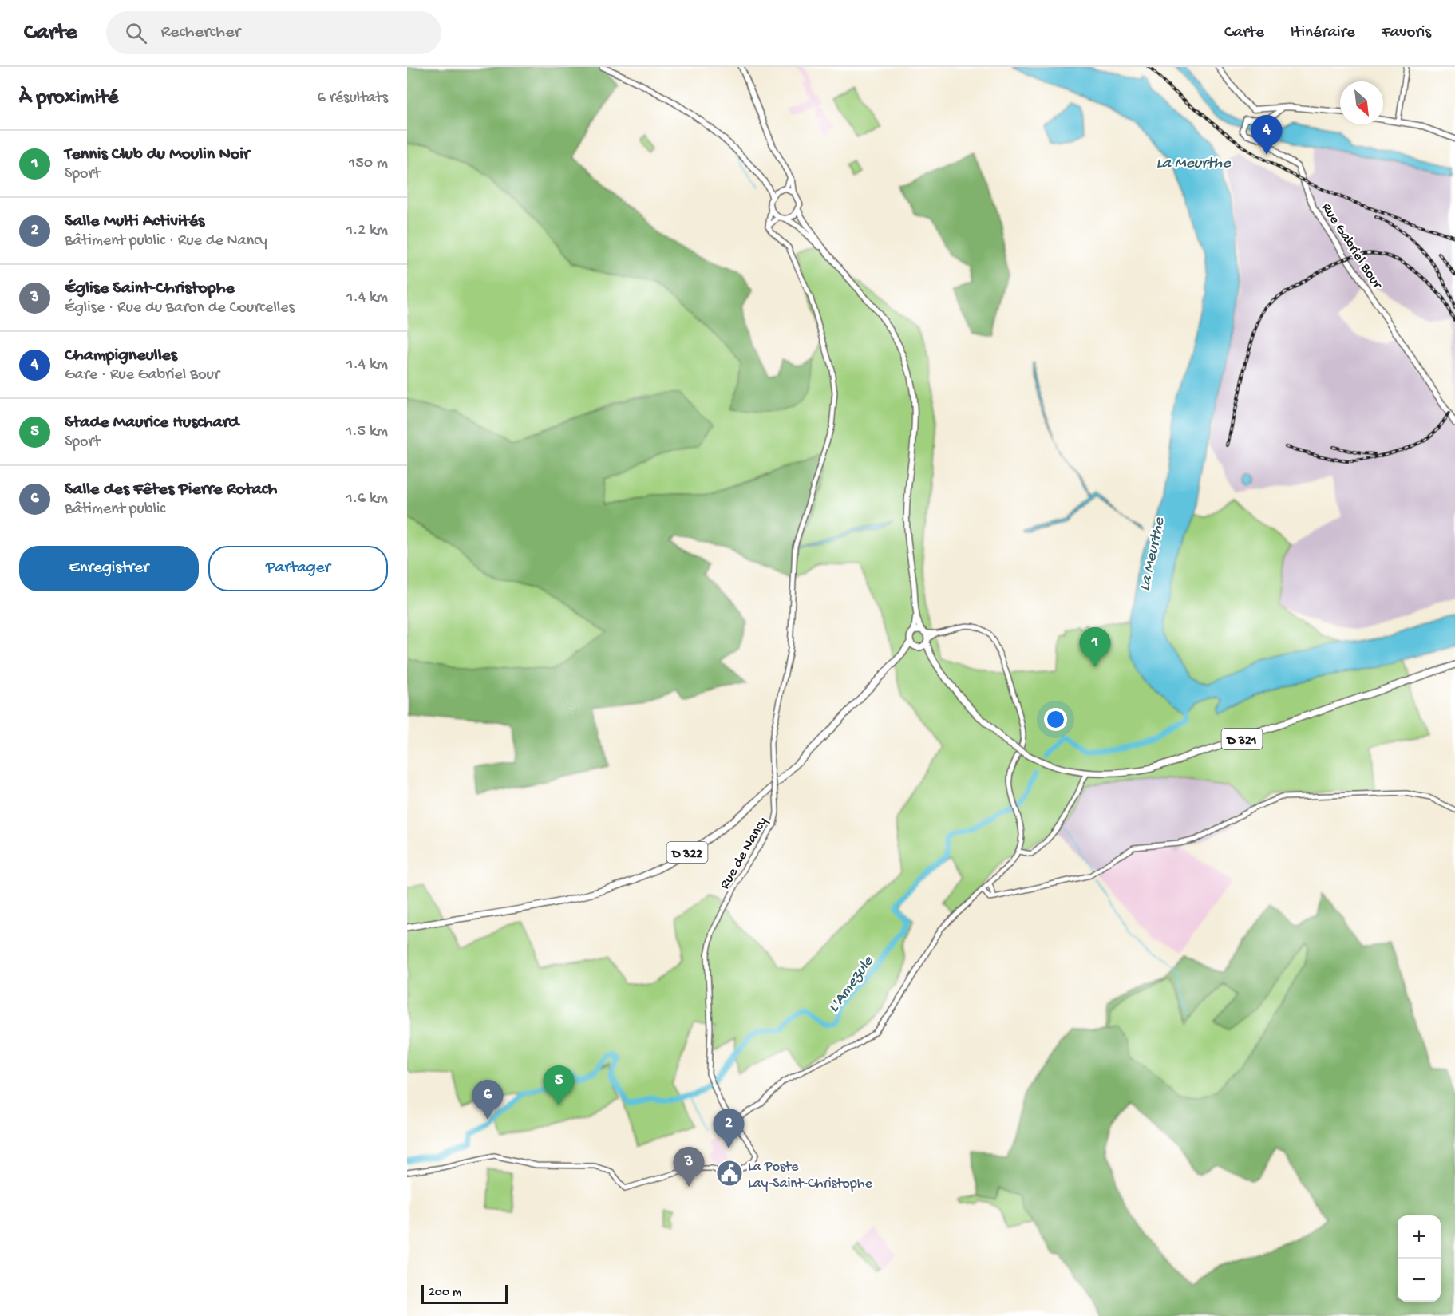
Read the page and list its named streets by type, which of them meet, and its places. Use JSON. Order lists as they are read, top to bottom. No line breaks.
{"streets":{"main road":["Rue Gabriel Bour","D 321","D 322"],"street":["Rue de Nancy"]},"crossings":[["D 321","D 322"]],"water":["La Meurthe","L'Amezule"],"places":{"public building":["La Poste Lay-Saint-Christophe"]},"scale_bar":"200 m","north":"bottom right","page":{"header":"Carte","search":"Rechercher","nav":["Carte","Itinéraire","Favoris"],"heading":["À proximité","6 résultats"],"pins":["4","1","5","6","2","3"],"list":[{"mark":"1","name":"Tennis Club du Moulin Noir","note":"Sport","value":"150 m"},{"mark":"2","name":"Salle Multi Activités","note":"Bâtiment public · Rue de Nancy","value":"1.2 km"},{"mark":"3","name":"Église Saint-Christophe","note":"Église · Rue du Baron de Courcelles","value":"1.4 km"},{"mark":"4","name":"Champigneulles","note":"Gare · Rue Gabriel Bour","value":"1.4 km"},{"mark":"5","name":"Stade Maurice Huschard","note":"Sport","value":"1.5 km"},{"mark":"6","name":"Salle des Fêtes Pierre Rotach","note":"Bâtiment public","value":"1.6 km"}],"buttons":["Enregistrer","Partager"],"map_buttons":["+","−"],"scale":"200 m"}}
